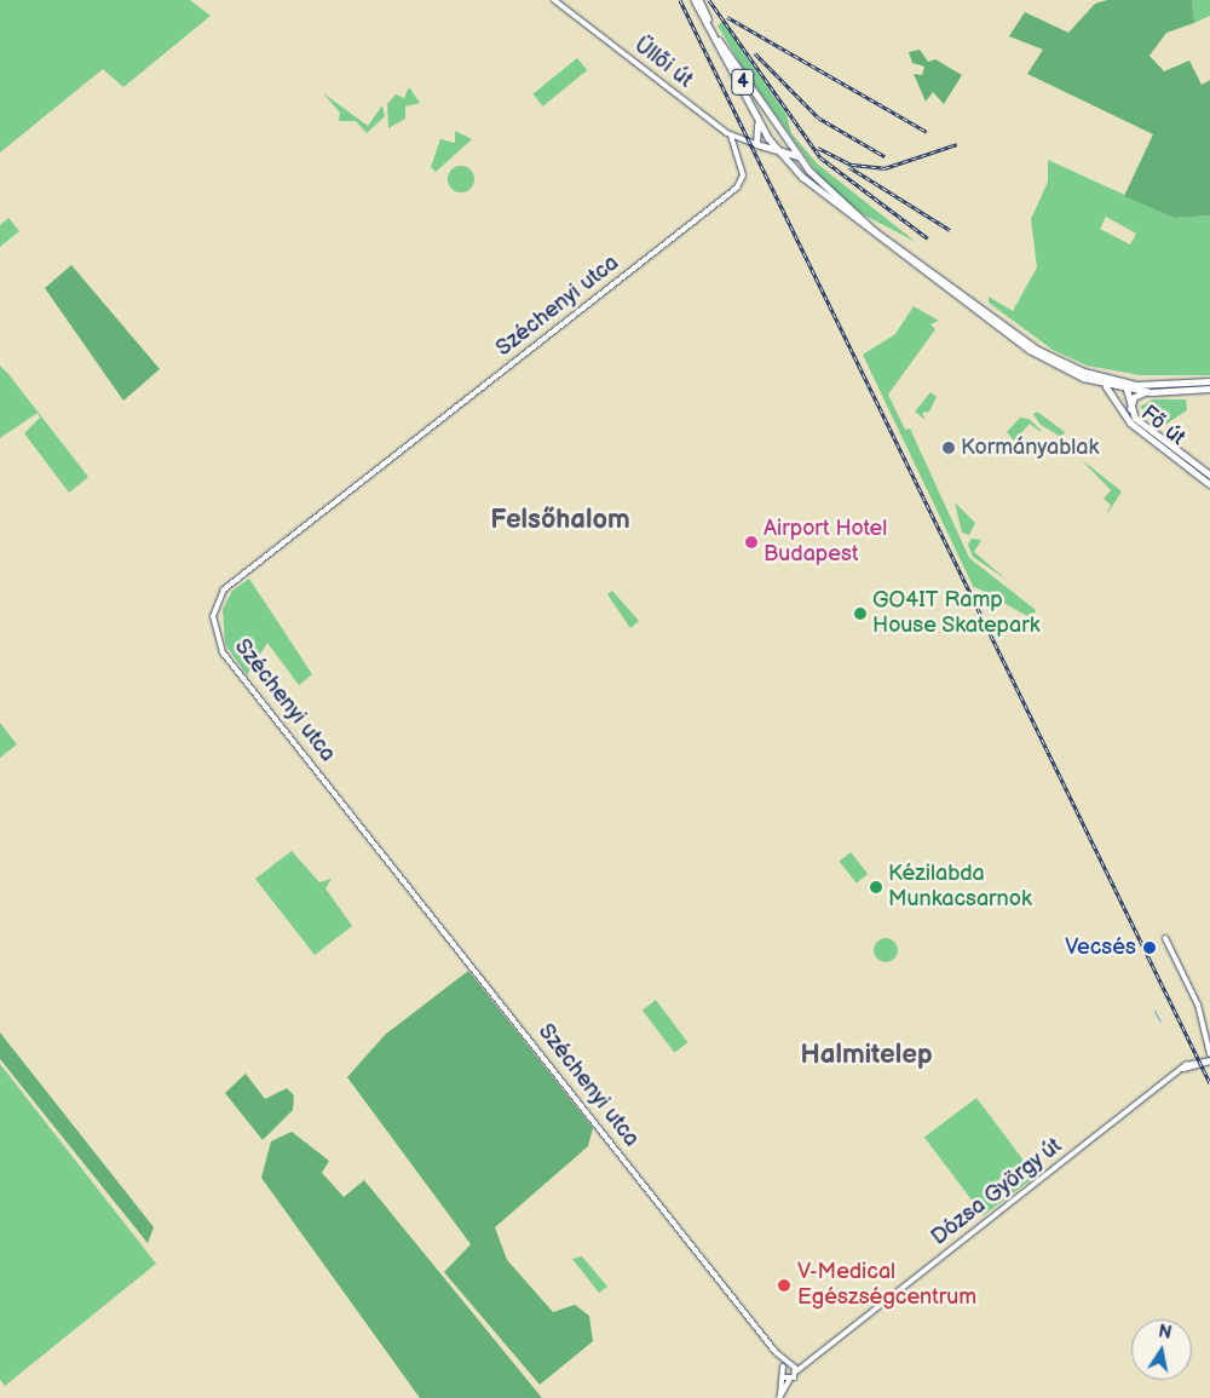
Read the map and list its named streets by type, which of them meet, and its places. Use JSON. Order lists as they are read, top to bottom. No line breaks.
{"streets":{"main road":["4","Fő út"],"street":["Üllői út","Széchenyi utca","Dózsa György út"]},"crossings":[["Üllői út","Széchenyi utca"],["4","Fő út"],["Széchenyi utca","Dózsa György út"]],"districts":["Felsőhalom","Halmitelep"],"places":["Kormányablak","Airport Hotel Budapest","GO4IT Ramp House Skatepark","Kézilabda Munkacsarnok","Vecsés","V-Medical Egészségcentrum"],"north":"top"}
